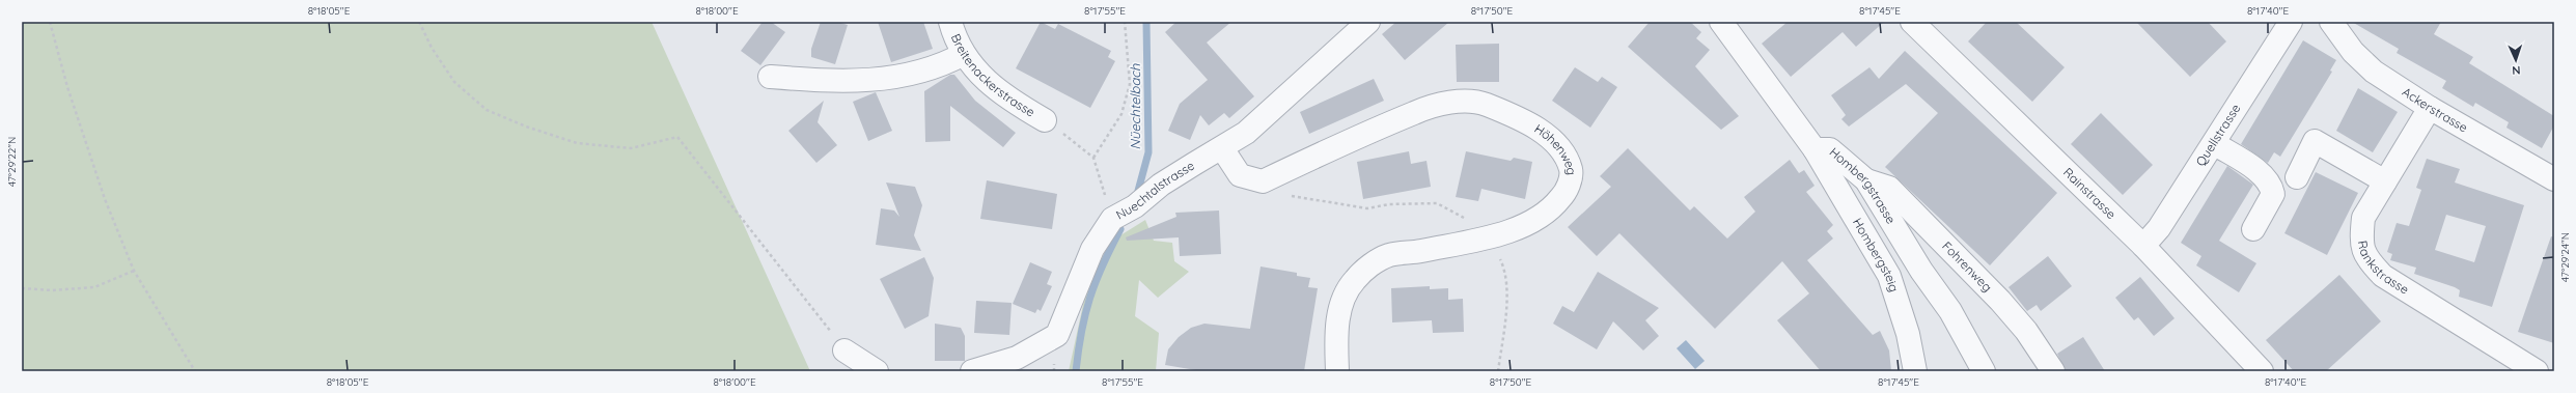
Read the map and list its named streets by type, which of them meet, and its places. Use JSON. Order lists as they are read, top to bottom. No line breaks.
{"streets":{"street":["Breitenackerstrasse","Ackerstrasse","Quellstrasse","Höhenweg","Hombergstrasse","Nuechtalstrasse","Rainstrasse","Hombergsteig","Rankstrasse","Fohrenweg"]},"crossings":[["Ackerstrasse","Rankstrasse"],["Quellstrasse","Rainstrasse"],["Hombergstrasse","Hombergsteig"],["Hombergstrasse","Fohrenweg"]],"water":["Nüechtelbach"],"north":"bottom","coordinates":["8°18'05\"E","8°18'00\"E","8°17'55\"E","8°17'50\"E","8°17'45\"E","8°17'40\"E","47°29'22\"N","47°29'24\"N"]}
